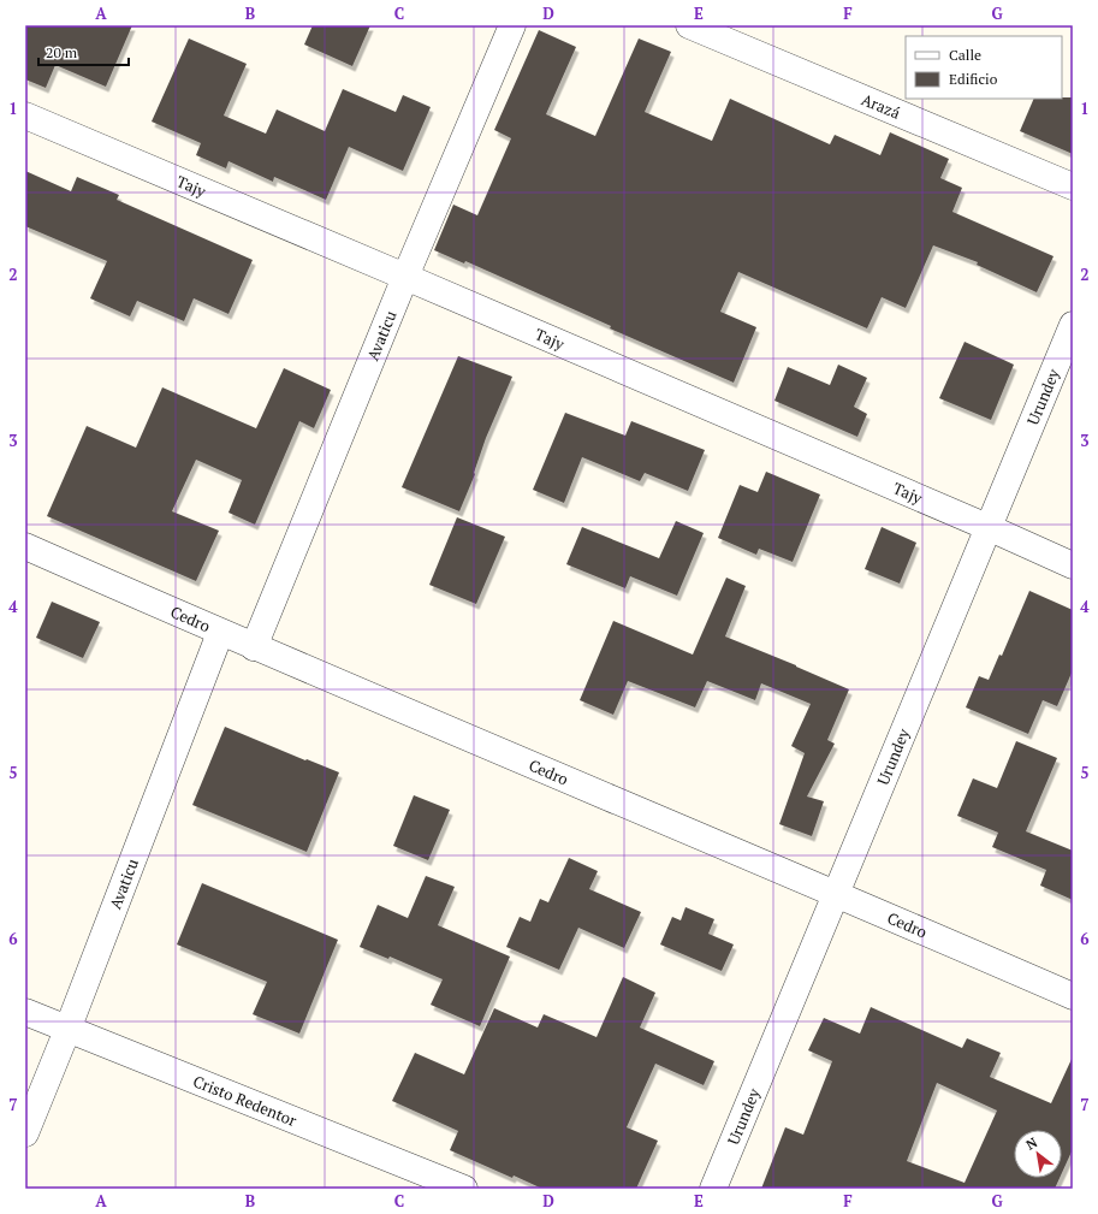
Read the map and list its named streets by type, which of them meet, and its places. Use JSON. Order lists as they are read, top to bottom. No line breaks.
{"streets":{"street":["Arazá","Tajy","Avaticu","Urundey","Cedro","Cristo Redentor"]},"crossings":[["Tajy","Avaticu"],["Tajy","Urundey"],["Avaticu","Cedro"],["Avaticu","Cristo Redentor"],["Urundey","Cedro"]],"legend":["Calle","Edificio"],"scale_bar":"20 m","north":"top left","grid":{"columns":["A","B","C","D","E","F","G"],"rows":["1","2","3","4","5","6","7"]}}
